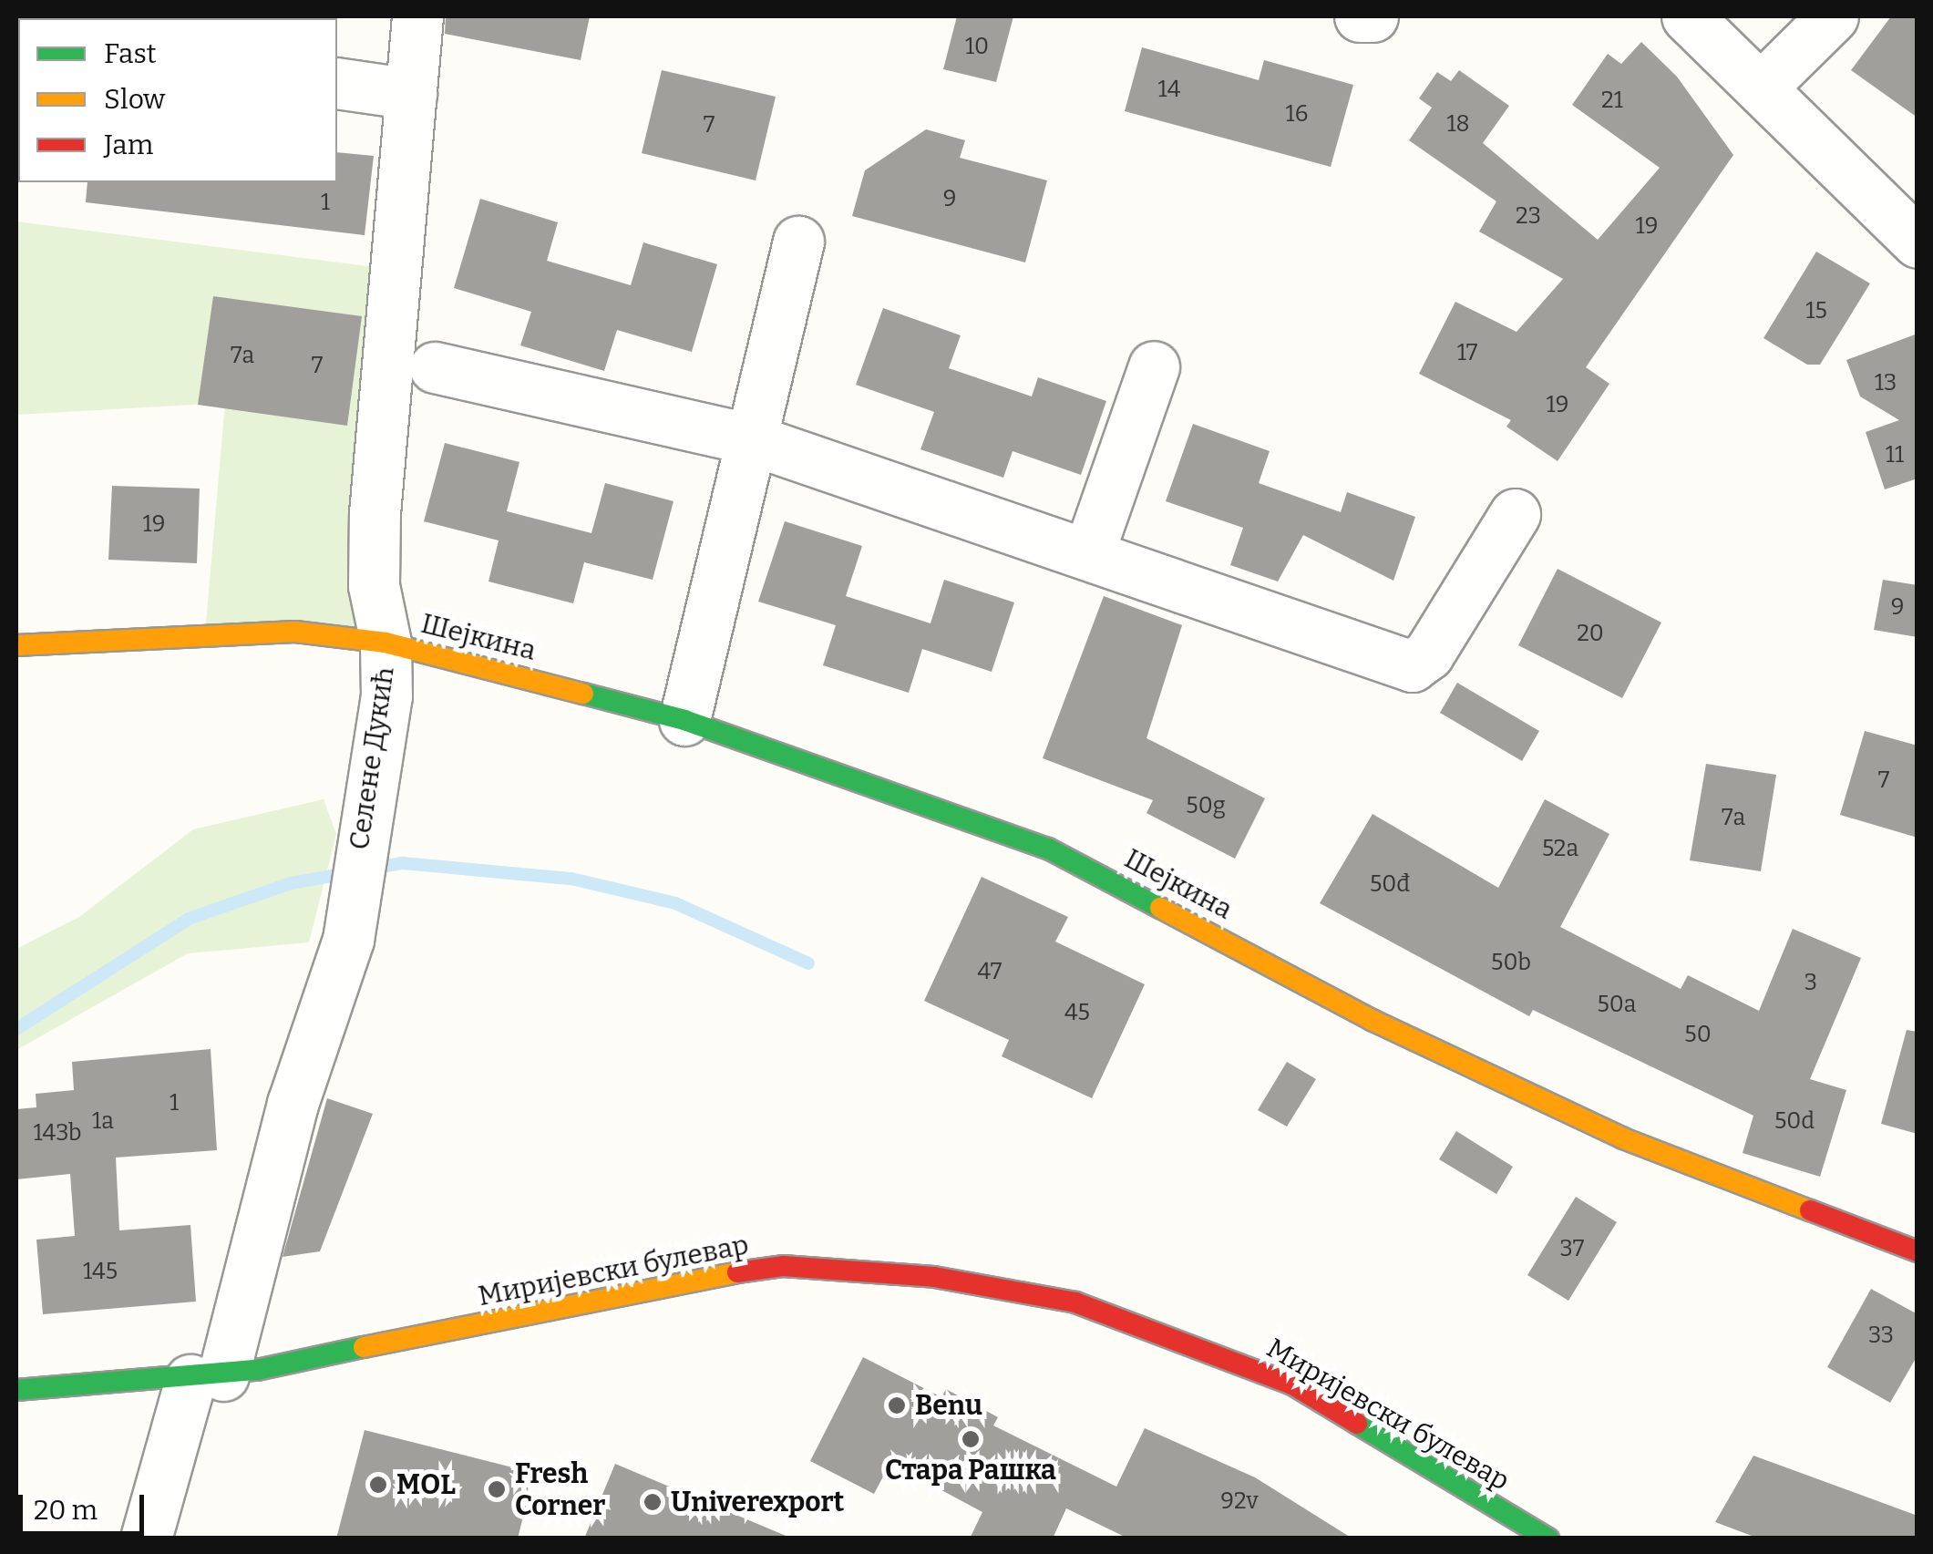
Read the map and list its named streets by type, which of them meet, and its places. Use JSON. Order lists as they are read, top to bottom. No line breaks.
{"streets":{"street":["Шејкина","Селене Дукић","Миријевски булевар"]},"crossings":[["Шејкина","Селене Дукић"],["Селене Дукић","Миријевски булевар"]],"places":["Benu","Стара Рашка","MOL","Fresh Corner","Univerexport"],"house_numbers":["10","14","21","16","18","7","9","1","23","19","15","17","7a","7","13","19","11","19","9","20","7","50g","7a","52a","50đ","50b","47","3","50a","45","50","1","1a","50d","143b","37","145","33","92v"],"legend":["Fast","Slow","Jam"],"scale_bar":"20 m"}
